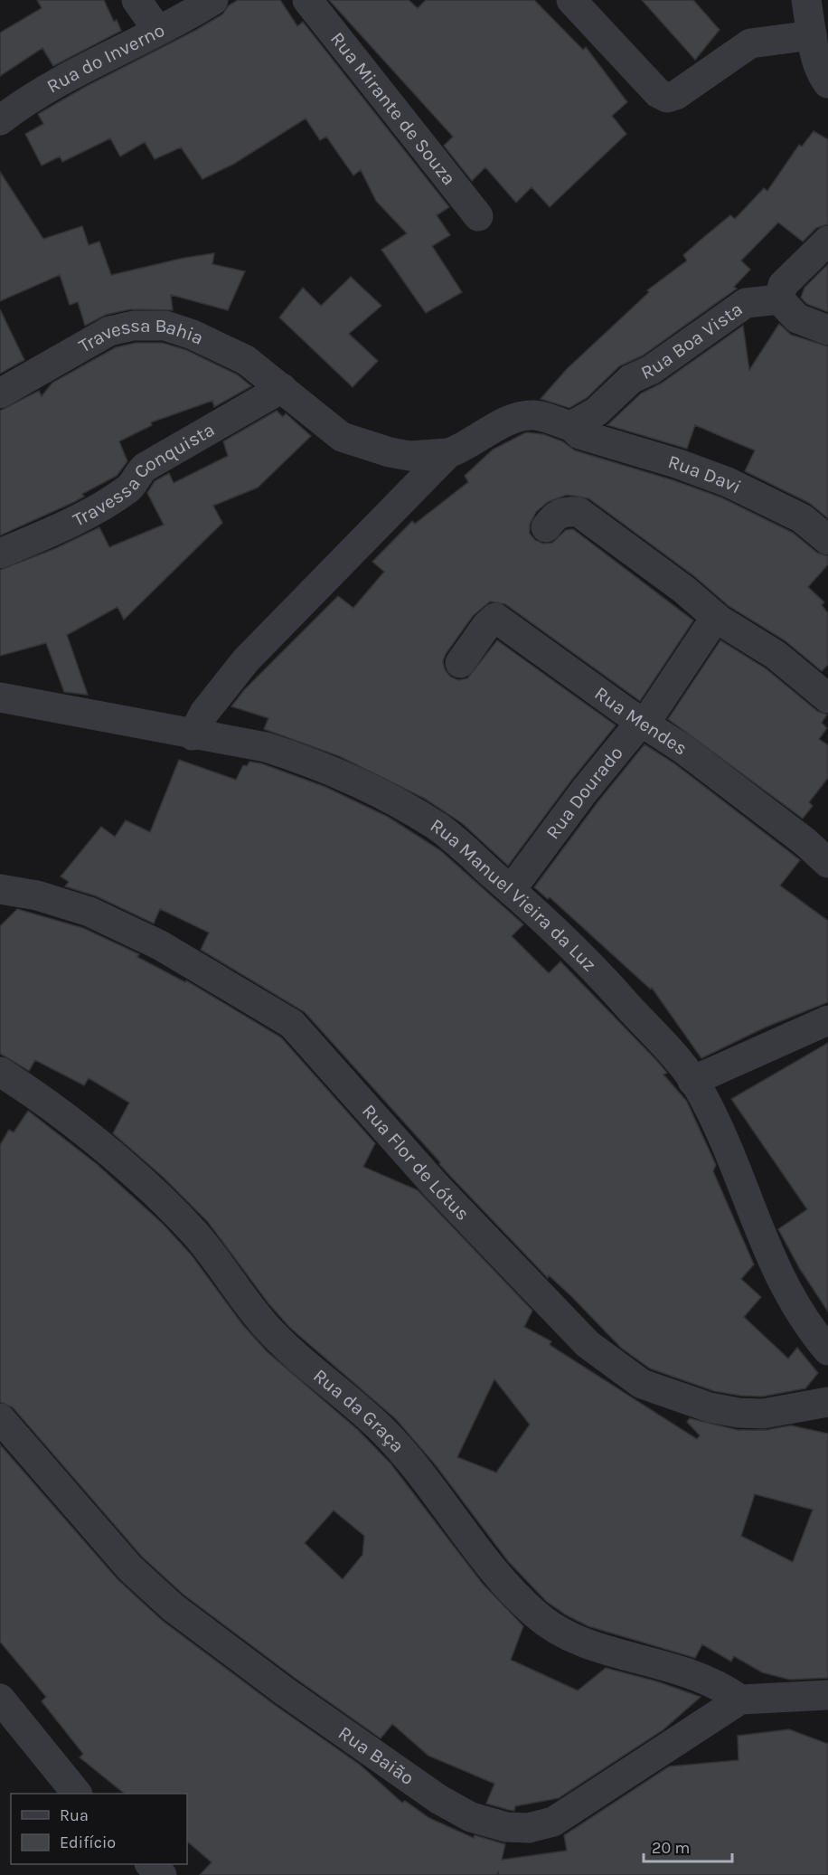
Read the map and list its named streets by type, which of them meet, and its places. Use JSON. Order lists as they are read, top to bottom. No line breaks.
{"streets":{"street":["Rua do Inverno","Rua Mirante de Souza","Rua Boa Vista","Travessa Bahia","Travessa Conquista","Rua Davi","Rua Mendes","Rua Dourado","Rua Manuel Vieira da Luz","Rua Flor de Lótus","Rua da Graça","Rua Baião"]},"crossings":[["Rua Boa Vista","Rua Davi"],["Travessa Bahia","Travessa Conquista"],["Rua Mendes","Rua Dourado"],["Rua Dourado","Rua Manuel Vieira da Luz"],["Rua da Graça","Rua Baião"]],"legend":["Rua","Edifício"],"scale_bar":"20 m"}
